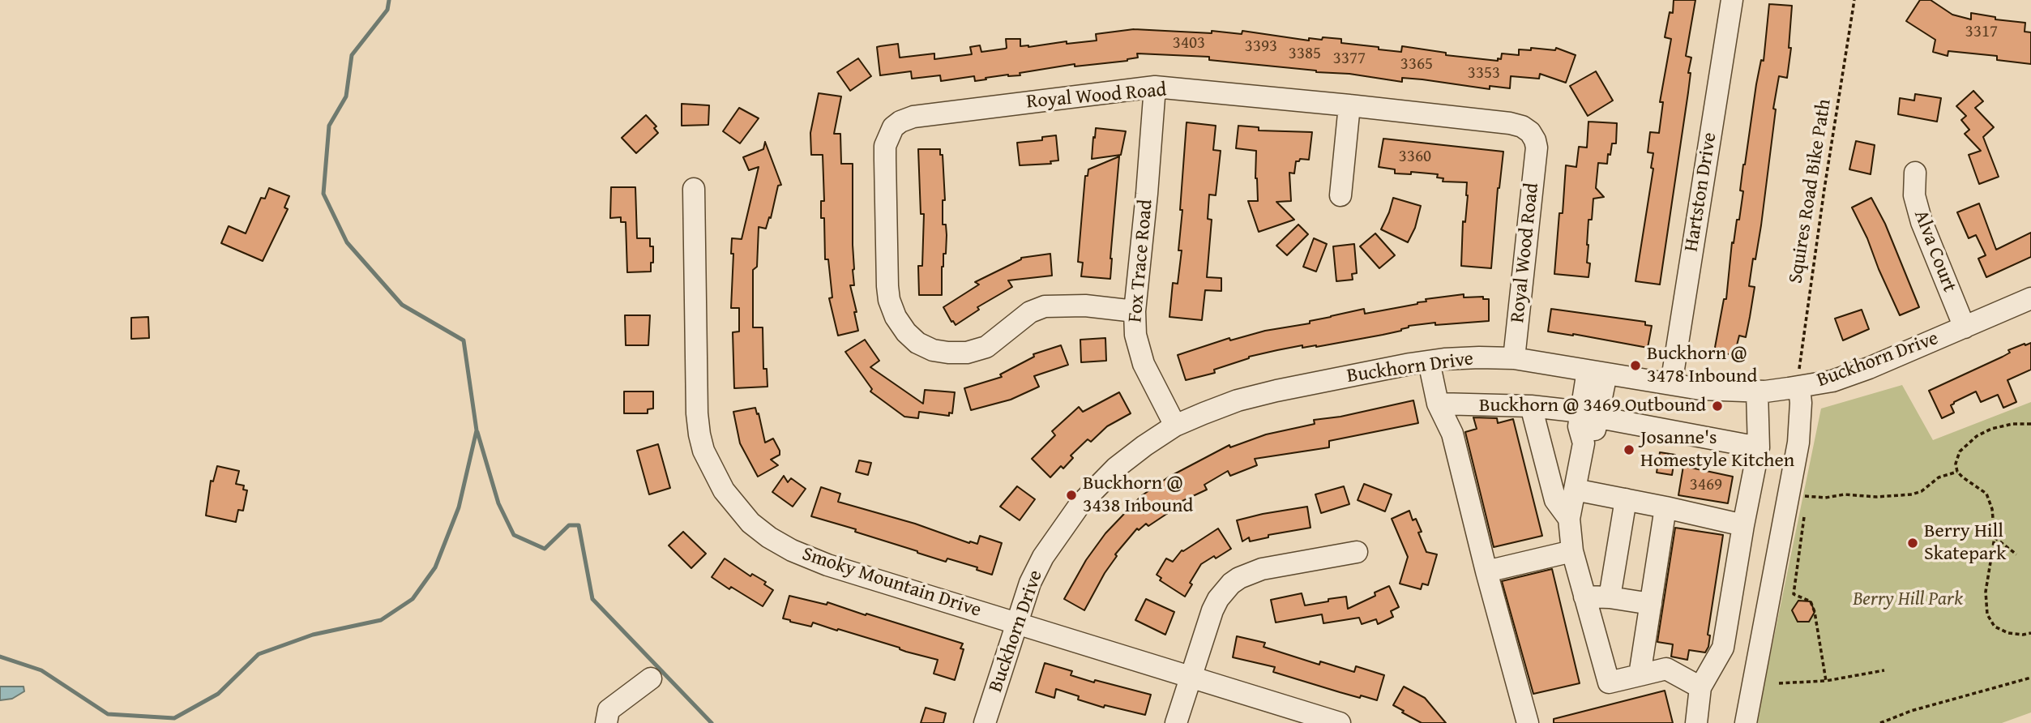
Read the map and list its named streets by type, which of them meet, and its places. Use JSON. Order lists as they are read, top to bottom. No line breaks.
{"streets":{"street":["Royal Wood Road","Hartston Drive","Alva Court","Fox Trace Road","Buckhorn Drive","Smoky Mountain Drive"],"path":["Squires Road Bike Path"]},"crossings":[["Royal Wood Road","Fox Trace Road"],["Royal Wood Road","Buckhorn Drive"],["Squires Road Bike Path","Buckhorn Drive"],["Hartston Drive","Buckhorn Drive"],["Alva Court","Buckhorn Drive"],["Fox Trace Road","Buckhorn Drive"],["Buckhorn Drive","Smoky Mountain Drive"]],"parks":["Berry Hill Park"],"places":["Buckhorn @ 3478 Inbound","Buckhorn @ 3469 Outbound","Josanne's Homestyle Kitchen","Buckhorn @ 3438 Inbound","Berry Hill Skatepark"],"house_numbers":["3317","3403","3393","3385","3377","3365","3353","3360","3469"]}
